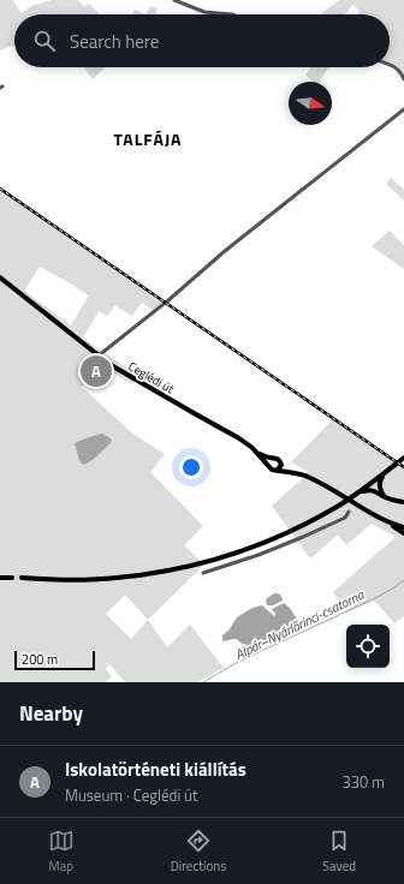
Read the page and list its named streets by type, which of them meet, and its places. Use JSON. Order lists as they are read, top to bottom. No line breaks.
{"streets":{"main road":["Ceglédi út"]},"districts":["TALFÁJA"],"water":["Alpár–Nyárlőrinci-csatorna"],"scale_bar":"200 m","north":"right","page":{"search":"Search here","pins":"A","scale":"200 m","heading":"Nearby","list":[{"mark":"A","name":"Iskolatörténeti kiállítás","note":"Museum · Ceglédi út","value":"330 m"}],"nav":["Map","Directions","Saved"]}}
